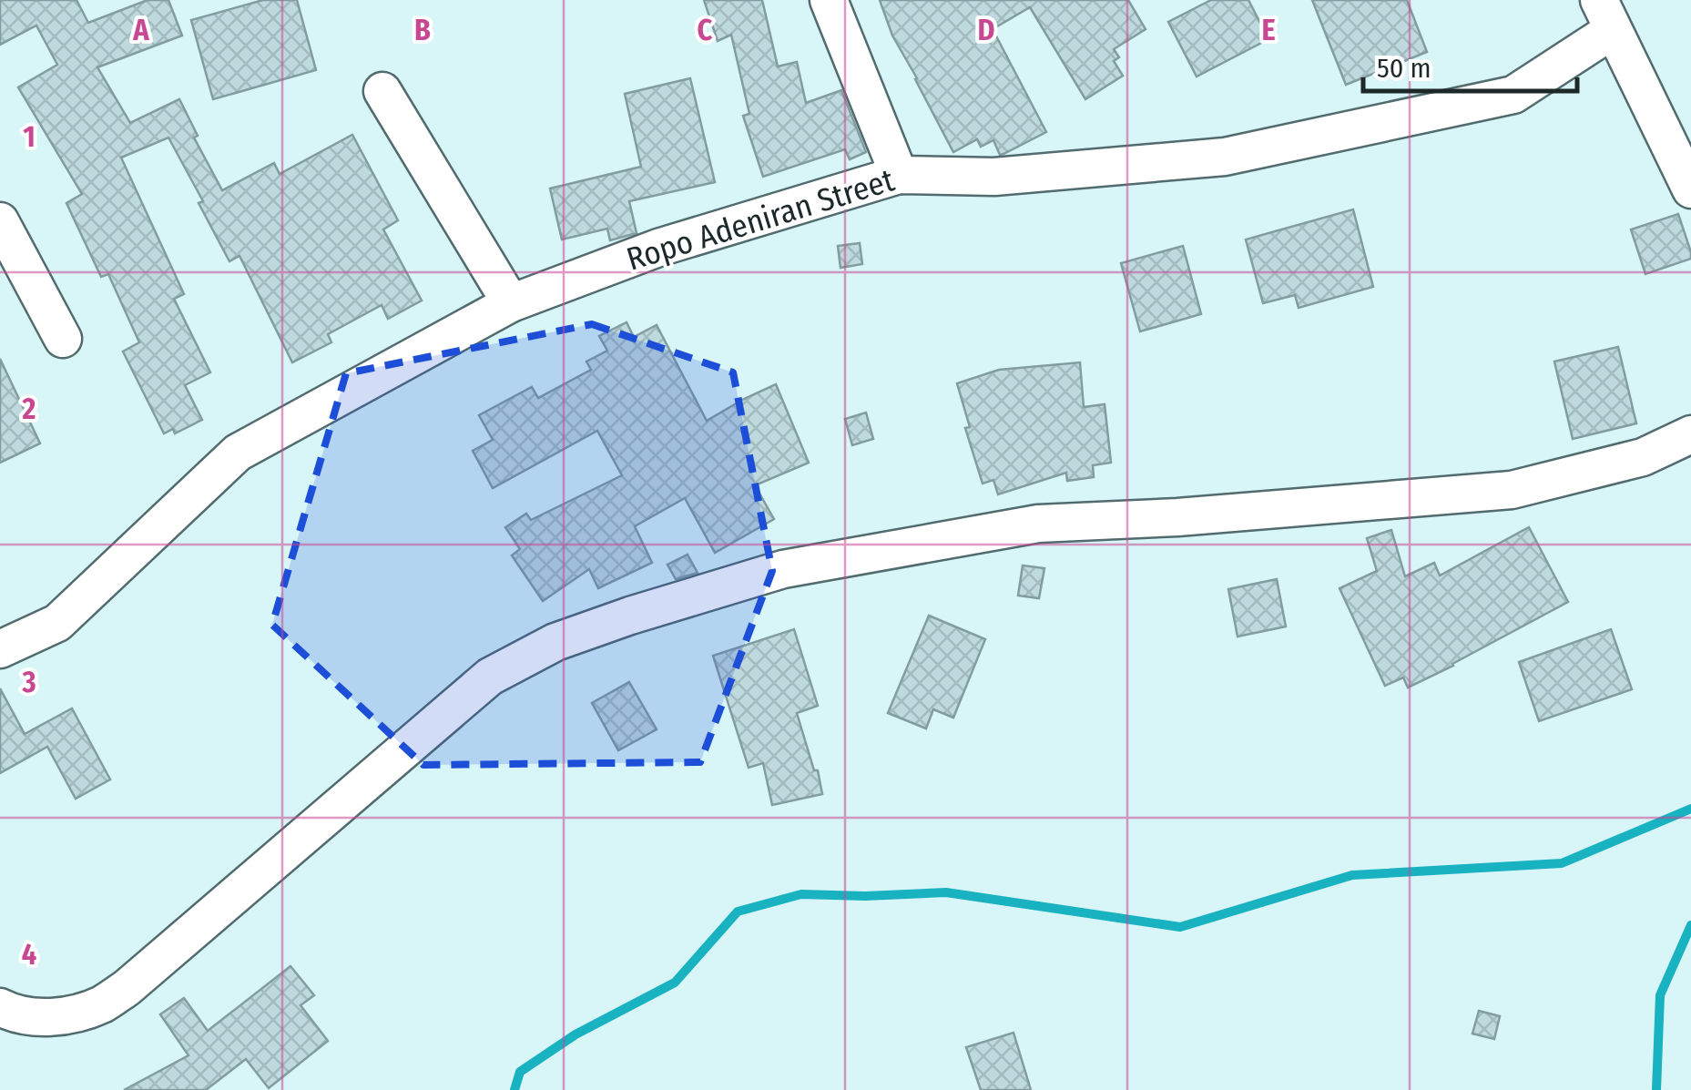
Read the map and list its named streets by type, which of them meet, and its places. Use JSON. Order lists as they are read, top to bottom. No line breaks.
{"streets":{"street":["Ropo Adeniran Street"]},"scale_bar":"50 m","grid":{"columns":["A","B","C","D","E"],"rows":["1","2","3","4"]}}
